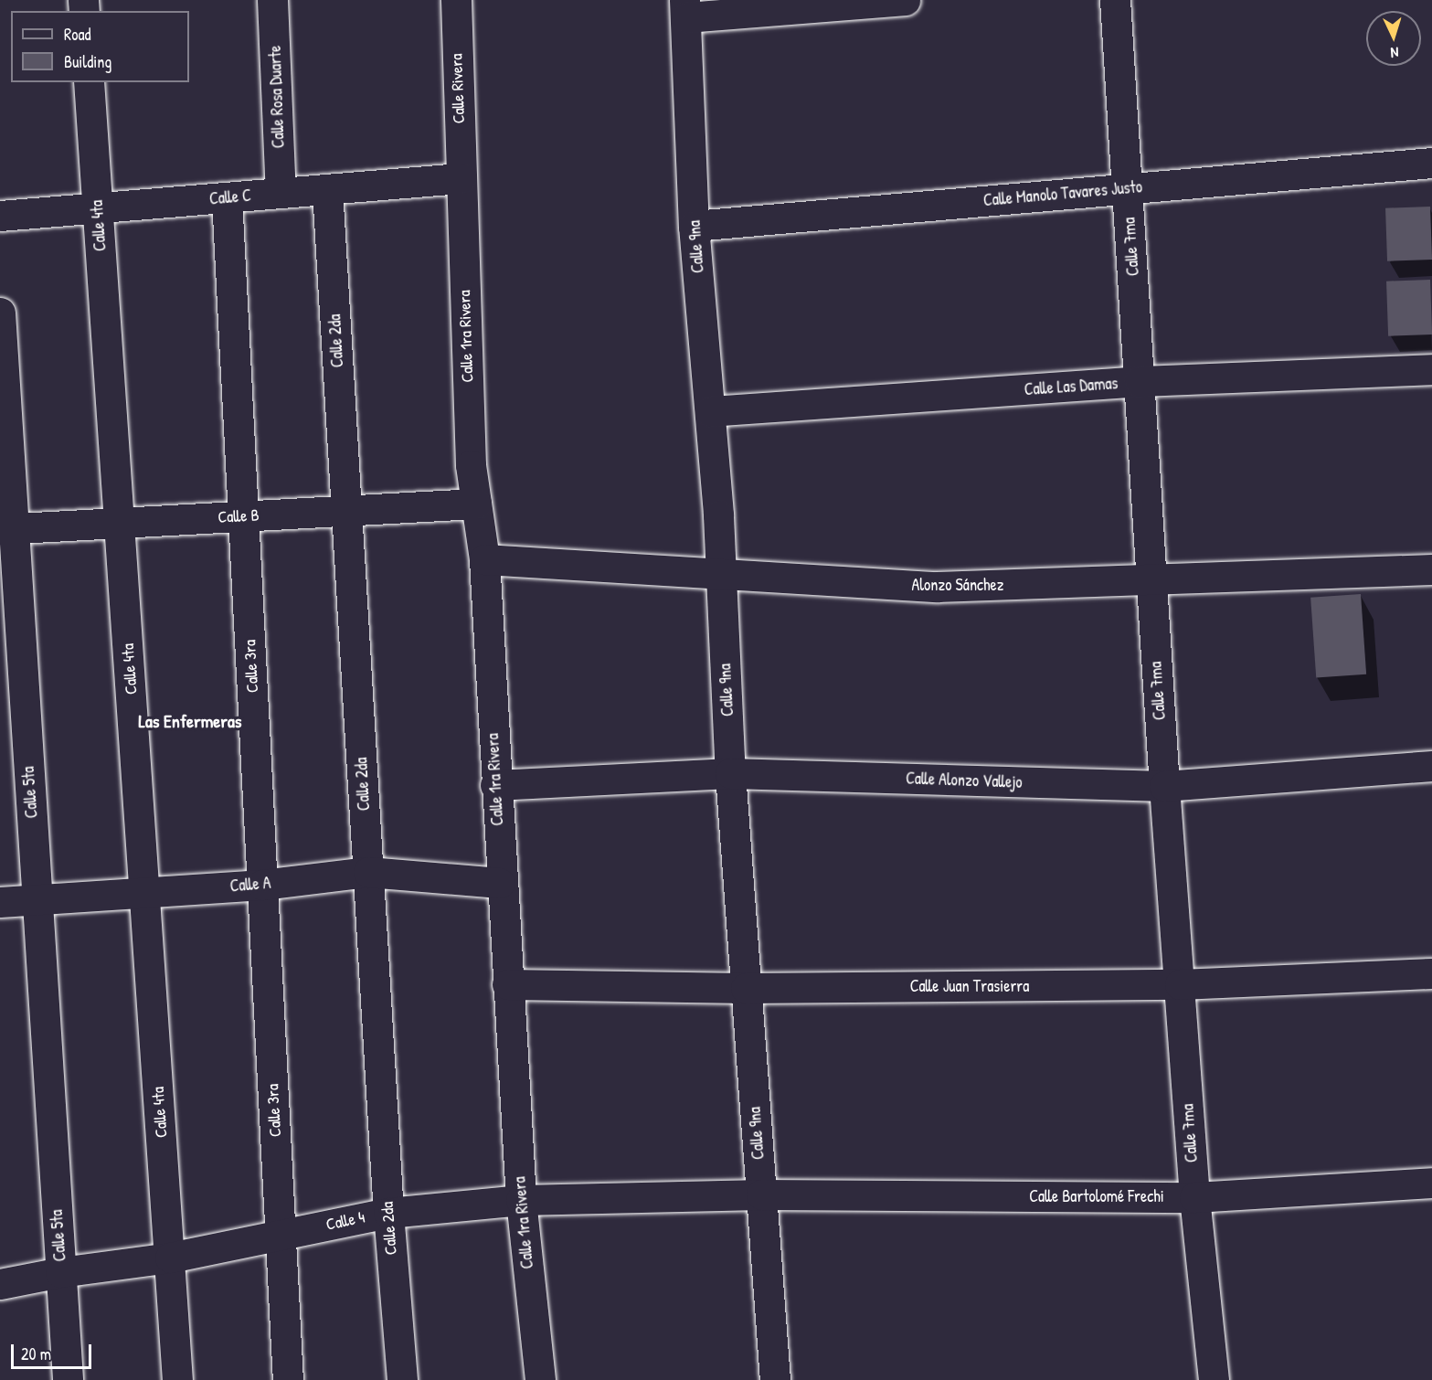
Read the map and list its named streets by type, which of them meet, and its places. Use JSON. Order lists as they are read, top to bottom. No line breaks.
{"streets":{"street":["Calle Rivera","Calle Rosa Duarte","Calle Manolo Tavares Justo","Calle C","Calle 4ta","Calle 9na","Calle 7ma","Calle 1ra Rivera","Calle 2da","Calle Las Damas","Calle B","Alonzo Sánchez","Calle 3ra","Calle Alonzo Vallejo","Calle 5ta","Calle A","Calle Juan Trasierra","Calle Bartolomé Frechi","Calle 4"]},"crossings":[["Calle Rivera","Calle C"],["Calle Rivera","Calle 1ra Rivera"],["Calle Rosa Duarte","Calle C"],["Calle Manolo Tavares Justo","Calle 9na"],["Calle Manolo Tavares Justo","Calle 7ma"],["Calle C","Calle 4ta"],["Calle C","Calle 1ra Rivera"],["Calle C","Calle 2da"],["Calle C","Calle 3ra"],["Calle 4ta","Calle B"],["Calle 4ta","Calle A"],["Calle 4ta","Calle 4"],["Calle 9na","Calle Las Damas"],["Calle 9na","Alonzo Sánchez"],["Calle 9na","Calle Alonzo Vallejo"],["Calle 9na","Calle Juan Trasierra"],["Calle 9na","Calle Bartolomé Frechi"],["Calle 9na","Calle 4"],["Calle 7ma","Calle Las Damas"],["Calle 7ma","Alonzo Sánchez"],["Calle 7ma","Calle Alonzo Vallejo"],["Calle 7ma","Calle Juan Trasierra"],["Calle 7ma","Calle Bartolomé Frechi"],["Calle 1ra Rivera","Calle B"],["Calle 1ra Rivera","Alonzo Sánchez"],["Calle 1ra Rivera","Calle Alonzo Vallejo"],["Calle 1ra Rivera","Calle A"],["Calle 1ra Rivera","Calle Juan Trasierra"],["Calle 1ra Rivera","Calle 4"],["Calle 2da","Calle B"],["Calle 2da","Calle A"],["Calle 2da","Calle 4"],["Calle B","Calle 3ra"],["Calle B","Calle 5ta"],["Calle 3ra","Calle A"],["Calle 3ra","Calle 4"],["Calle 5ta","Calle A"],["Calle 5ta","Calle 4"],["Calle Bartolomé Frechi","Calle 4"]],"districts":["Las Enfermeras"],"legend":["Road","Building"],"scale_bar":"20 m","north":"bottom"}
